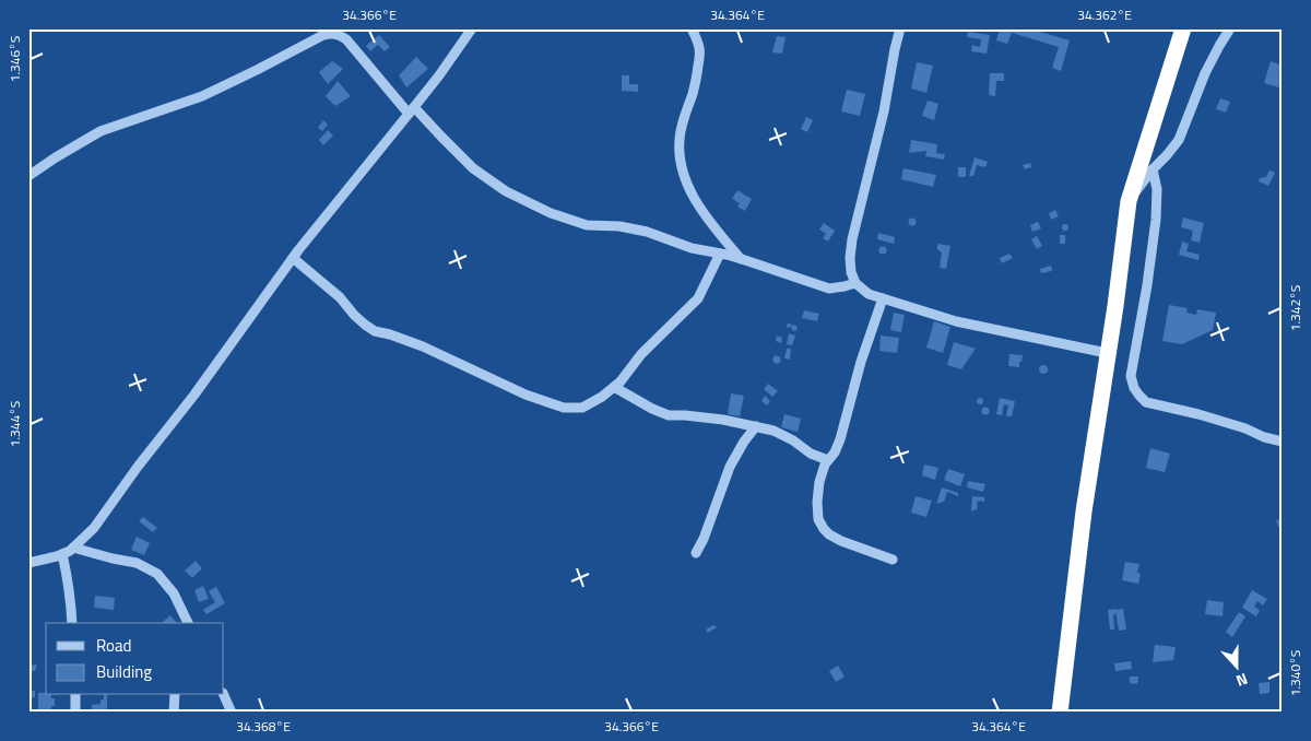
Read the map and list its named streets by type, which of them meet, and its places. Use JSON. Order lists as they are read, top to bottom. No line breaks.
{"legend":["Road","Building"],"north":"bottom","coordinates":["34.366°E","34.364°E","34.362°E","1.346°S","1.342°S","1.344°S","1.340°S","34.368°E"]}
